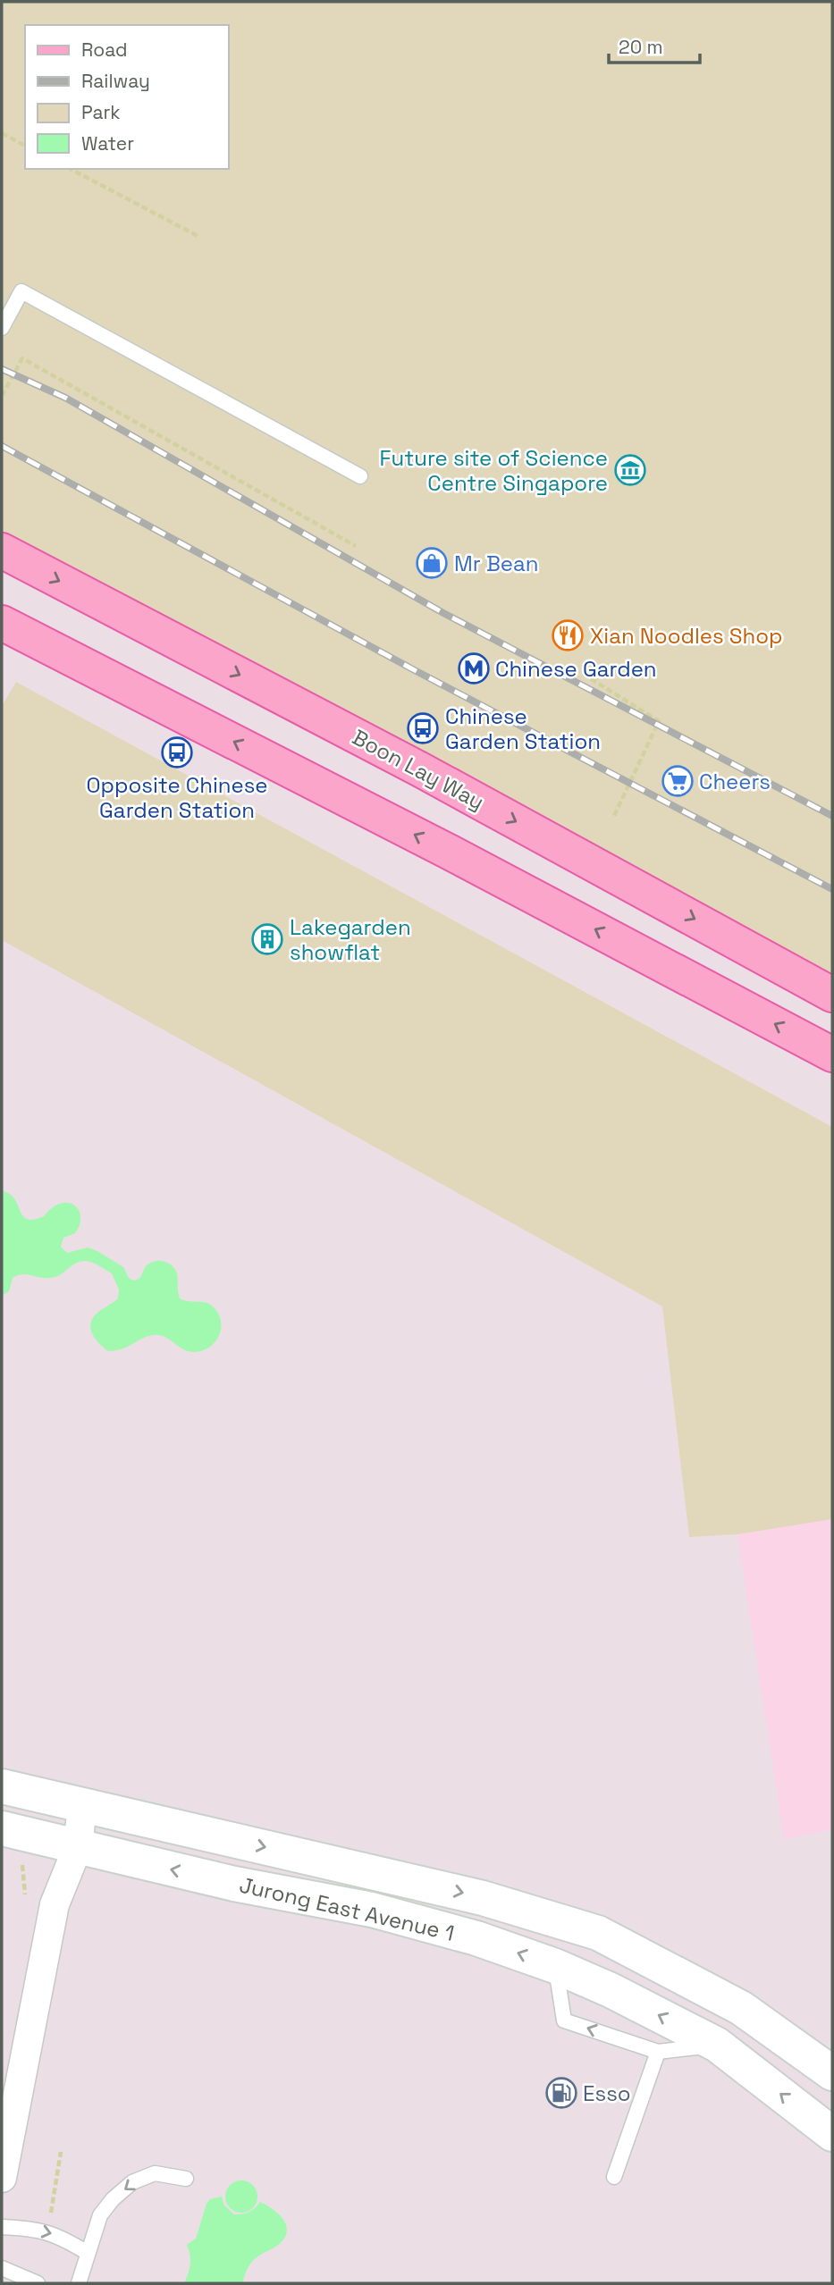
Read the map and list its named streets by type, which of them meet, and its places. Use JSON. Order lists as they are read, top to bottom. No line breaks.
{"streets":{"main road":["Boon Lay Way"],"street":["Jurong East Avenue 1"]},"places":{"museum":["Future site of Science Centre Singapore"],"shop":["Mr Bean"],"restaurant":["Xian Noodles Shop"],"metro station":["Chinese Garden"],"bus stop":["Chinese Garden Station","Opposite Chinese Garden Station"],"supermarket":["Cheers"],"building":["Lakegarden showflat"],"fuel station":["Esso"]},"legend":["Road","Railway","Park","Water"],"scale_bar":"20 m"}
